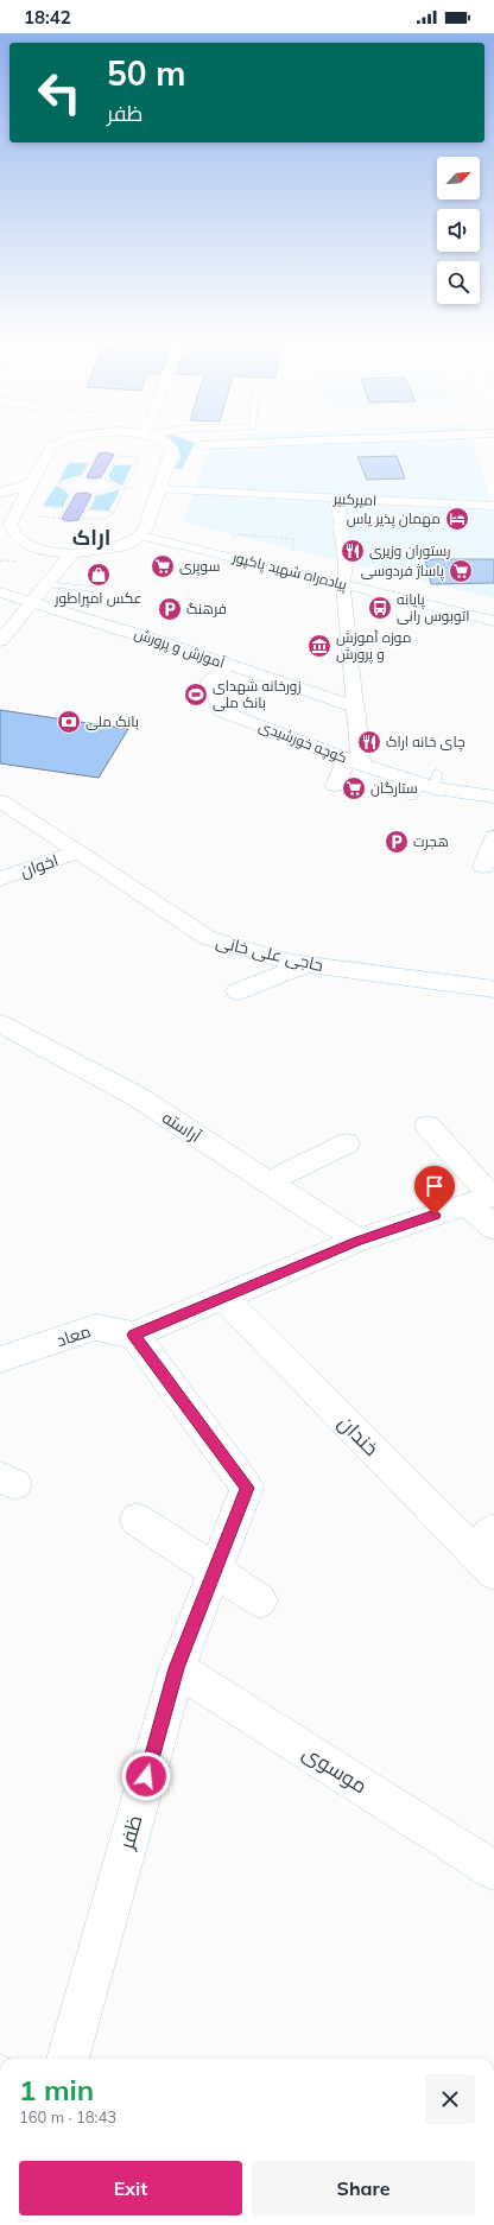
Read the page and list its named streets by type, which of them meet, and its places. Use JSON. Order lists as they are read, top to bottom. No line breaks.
{"streets":{"street":["امیرکبیر","پیاده‌راه شهید پاکپور","آموزش و پرورش","کوچه خورشیدی","اخوان","حاجی علی خانی","آراسته","معاد","خندان","موسوی","ظفر"]},"crossings":[["آموزش و پرورش","کوچه خورشیدی"],["اخوان","حاجی علی خانی"],["معاد","ظفر"],["موسوی","ظفر"]],"districts":["اراک"],"places":{"hotel":["مهمان پذیر یاس"],"restaurant":["رستوران وزیری","چای خانه اراک"],"supermarket":["سوپری","پاساژ فردوسی","ستارگان"],"shop":["عکس امپراطور"],"bus stop":["پایانه اتوبوس رانی"],"parking":["فرهنگ","هجرت"],"museum":["موزه آموزش و پرورش"],"sports":["زورخانه شهدای بانک ملی"],"bank":["بانک ملی"]},"north":"top right","page":{"status":"18:42","turn":["50 m","ظفر"],"heading":["1 min","160 m · 18:43"],"buttons":["Exit","Share"]}}
